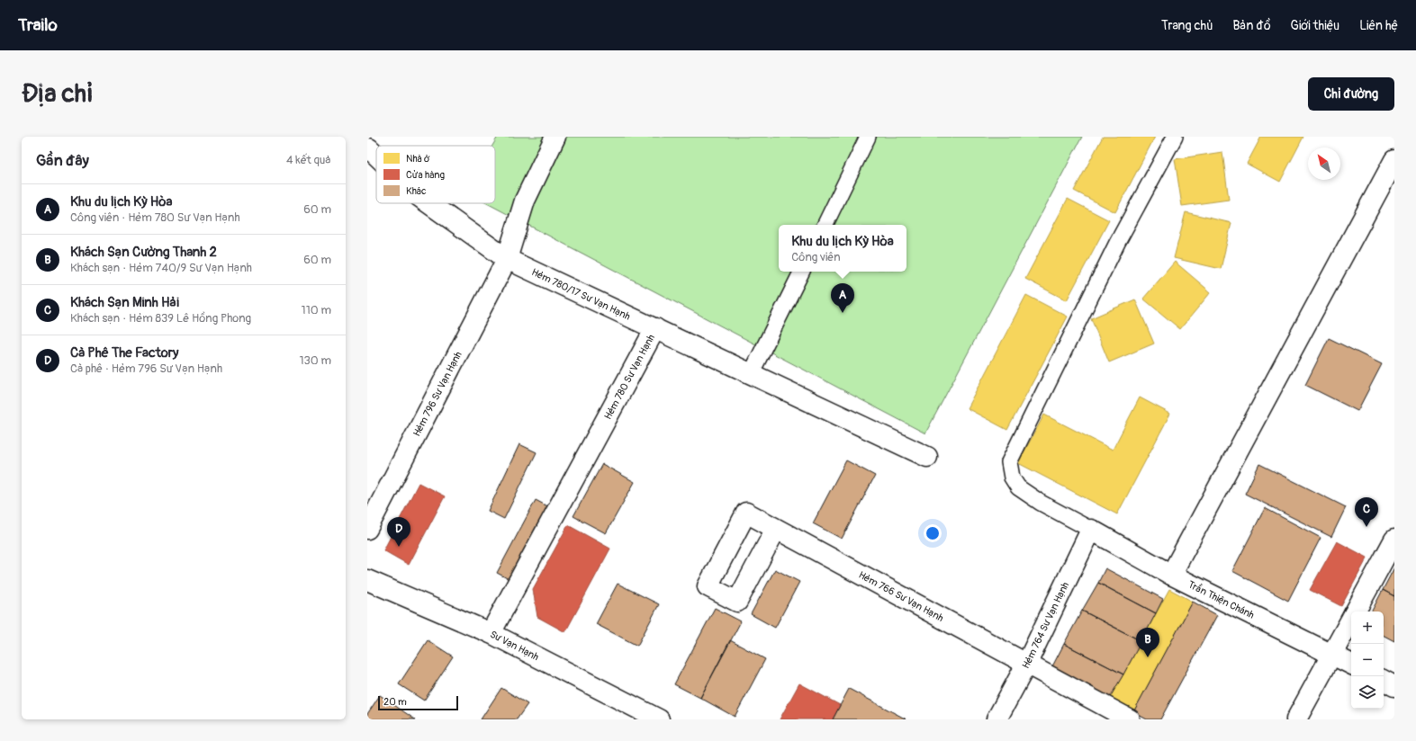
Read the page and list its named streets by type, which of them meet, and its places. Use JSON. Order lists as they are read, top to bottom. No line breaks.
{"streets":{"street":["Hẻm 780/17 Sư Vạn Hạnh","Hẻm 780 Sư Vạn Hạnh","Hẻm 796 Sư Vạn Hạnh","Hẻm 766 Sư Vạn Hạnh","Trần Thiện Chánh","Hẻm 764 Sư Vạn Hạnh","Sư Vạn Hạnh"]},"crossings":[["Hẻm 780/17 Sư Vạn Hạnh","Hẻm 780 Sư Vạn Hạnh"],["Hẻm 780/17 Sư Vạn Hạnh","Hẻm 796 Sư Vạn Hạnh"],["Hẻm 780 Sư Vạn Hạnh","Sư Vạn Hạnh"],["Hẻm 766 Sư Vạn Hạnh","Hẻm 764 Sư Vạn Hạnh"],["Trần Thiện Chánh","Hẻm 764 Sư Vạn Hạnh"]],"legend":["Nhà ở","Cửa hàng","Khác"],"scale_bar":"20 m","north":"top left","page":{"header":"Trailo","nav":["Trang chủ","Bản đồ","Giới thiệu","Liên hệ"],"buttons":"Chỉ đường","title":"Địa chỉ","heading":["Gần đây","4 kết quả"],"list":[{"mark":"A","name":"Khu du lịch Kỳ Hòa","note":"Công viên · Hẻm 780 Sư Vạn Hạnh","value":"60 m"},{"mark":"B","name":"Khách Sạn Cường Thanh 2","note":"Khách sạn · Hẻm 740/9 Sư Vạn Hạnh","value":"60 m"},{"mark":"C","name":"Khách Sạn Minh Hải","note":"Khách sạn · Hẻm 839 Lê Hồng Phong","value":"110 m"},{"mark":"D","name":"Cà Phê The Factory","note":"Cà phê · Hẻm 796 Sư Vạn Hạnh","value":"130 m"}],"popup":["Khu du lịch Kỳ Hòa","Công viên"],"pins":["A","C","D","B"],"map_buttons":["+","−"],"scale":"20 m"}}
